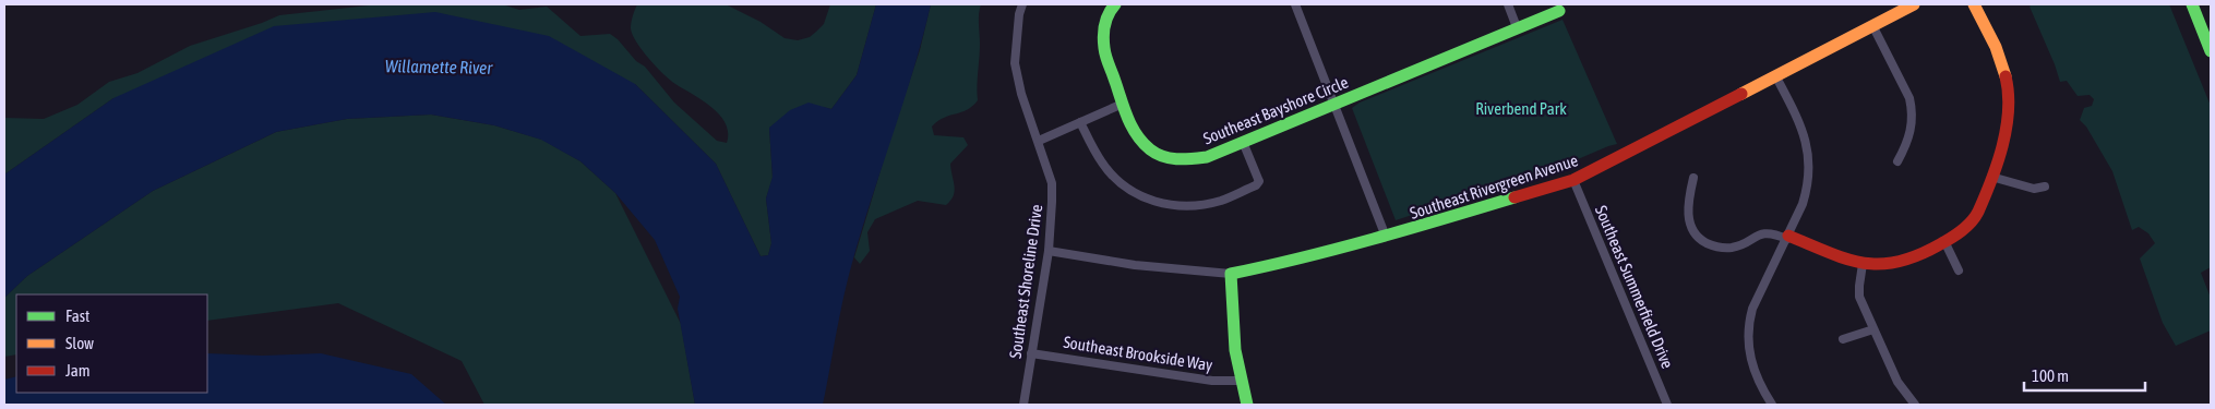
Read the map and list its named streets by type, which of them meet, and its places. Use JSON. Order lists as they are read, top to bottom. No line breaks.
{"streets":{"main road":["Southeast Bayshore Circle","Southeast Rivergreen Avenue"],"street":["Southeast Shoreline Drive","Southeast Summerfield Drive","Southeast Brookside Way"]},"crossings":[["Southeast Rivergreen Avenue","Southeast Shoreline Drive"],["Southeast Rivergreen Avenue","Southeast Summerfield Drive"],["Southeast Shoreline Drive","Southeast Brookside Way"]],"water":["Willamette River"],"parks":["Riverbend Park"],"legend":["Fast","Slow","Jam"],"scale_bar":"100 m"}
